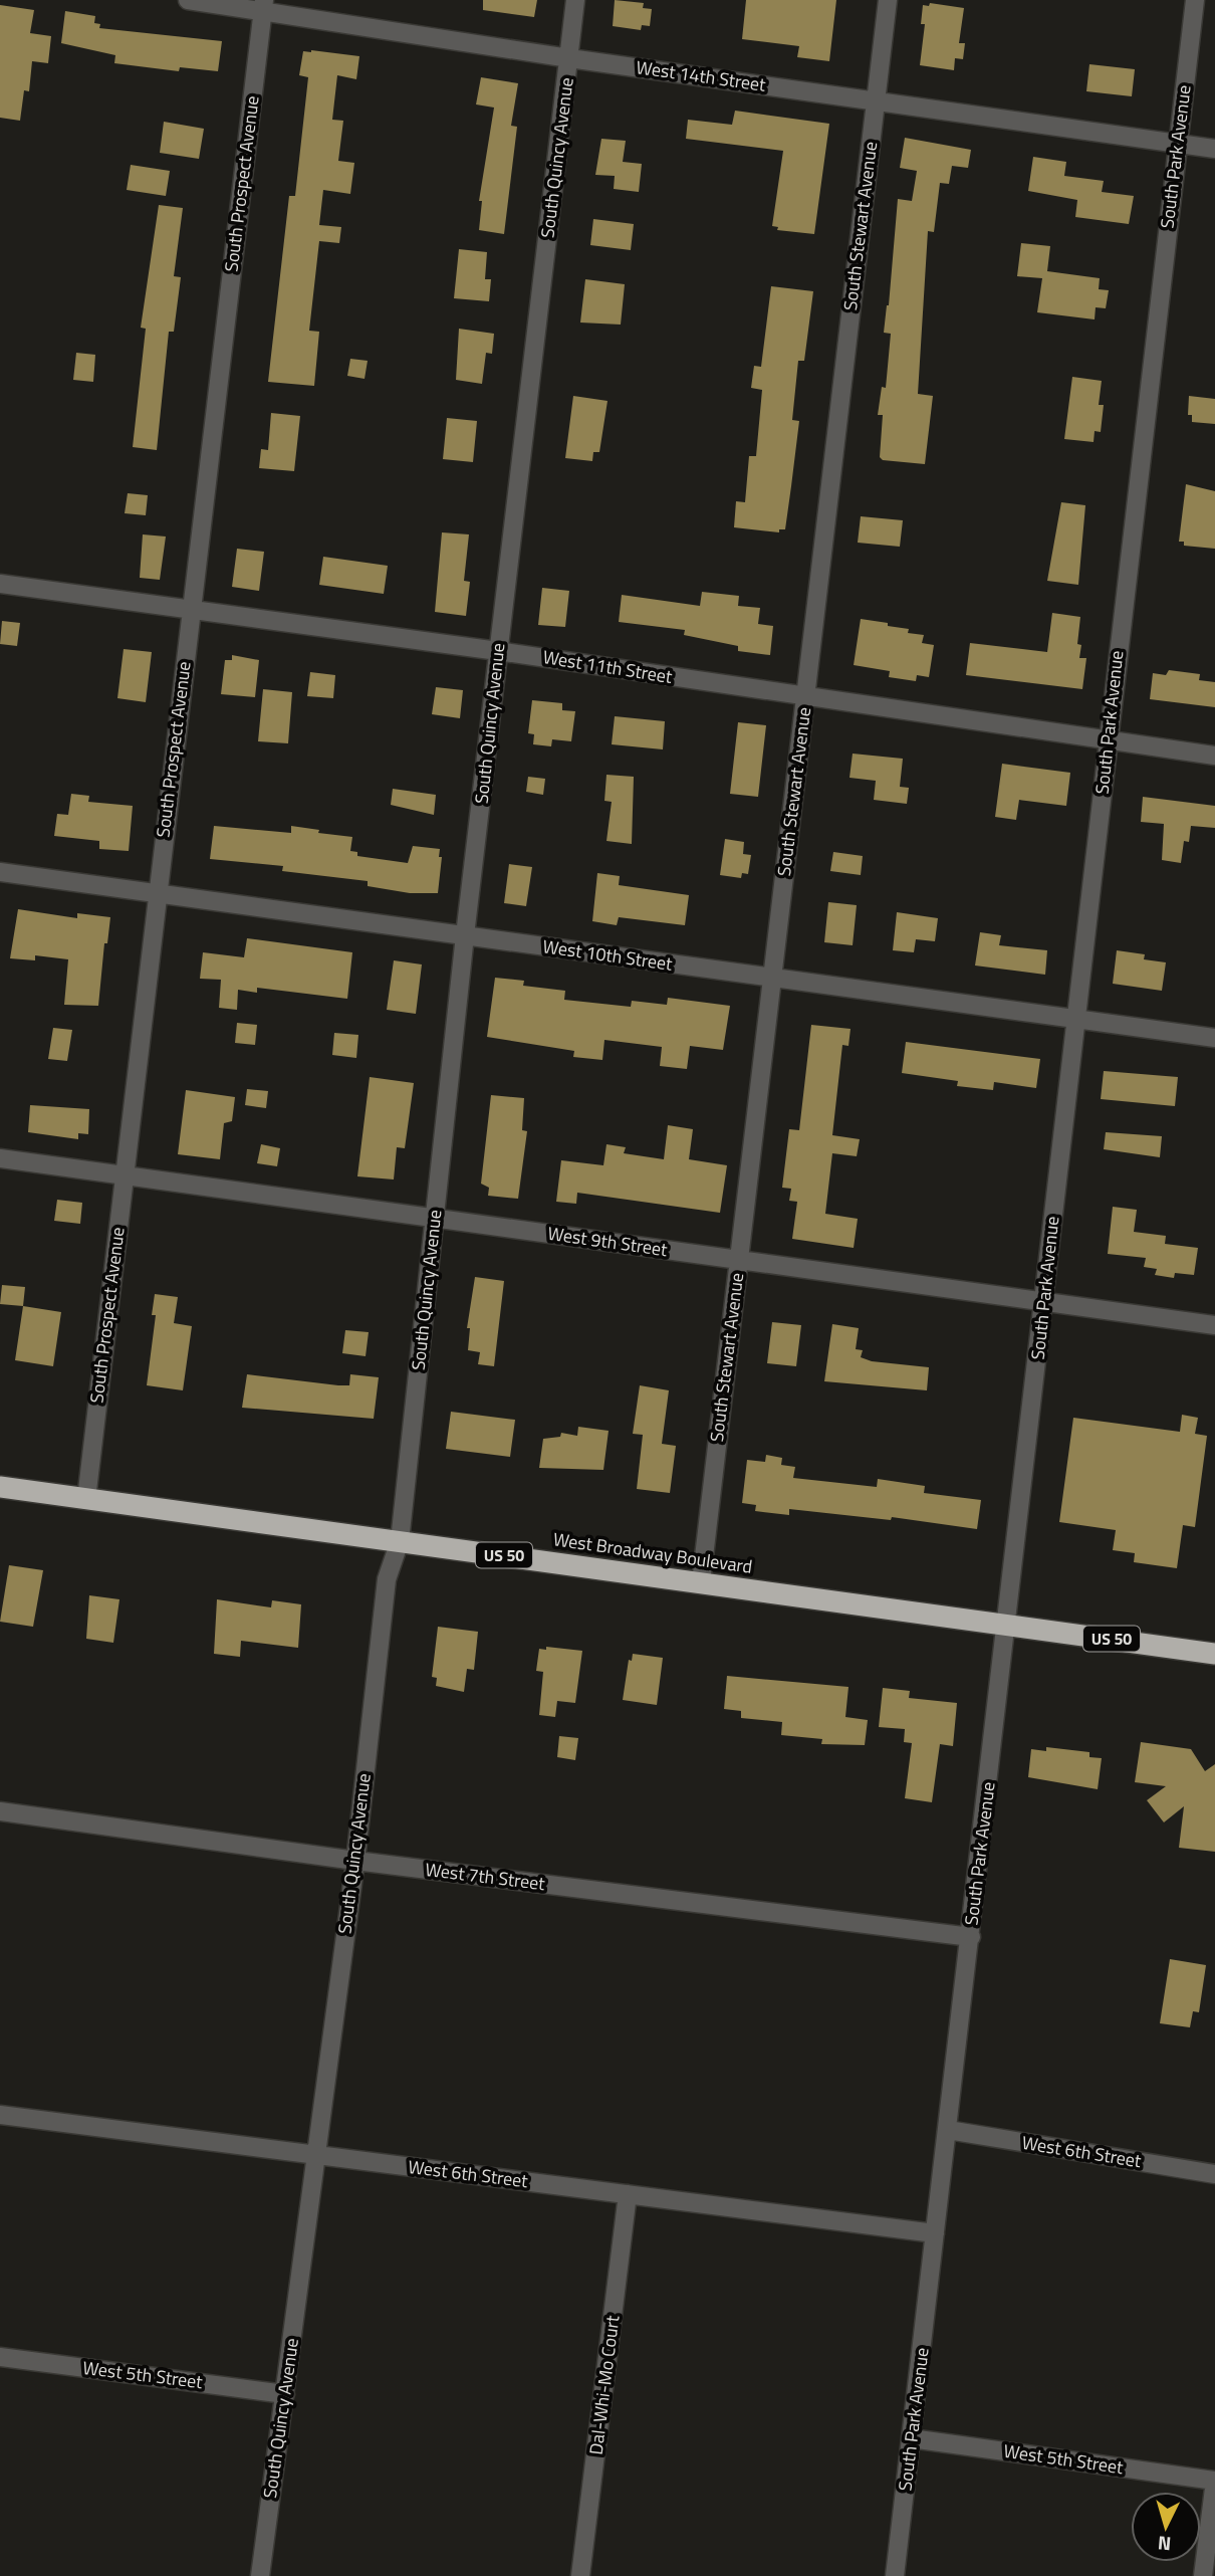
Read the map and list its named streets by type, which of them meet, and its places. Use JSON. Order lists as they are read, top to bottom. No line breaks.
{"streets":{"highway":["West Broadway Boulevard","US 50"],"street":["West 14th Street","South Park Avenue","South Quincy Avenue","South Prospect Avenue","South Stewart Avenue","West 11th Street","West 10th Street","West 9th Street","West 7th Street","West 6th Street","West 5th Street","Dal-Whi-Mo Court"]},"crossings":[["West 14th Street","South Park Avenue"],["West 14th Street","South Quincy Avenue"],["West 14th Street","South Prospect Avenue"],["West 14th Street","South Stewart Avenue"],["South Park Avenue","West 11th Street"],["South Park Avenue","West 10th Street"],["South Park Avenue","West 9th Street"],["South Park Avenue","West Broadway Boulevard"],["South Park Avenue","West 7th Street"],["South Park Avenue","West 6th Street"],["South Park Avenue","West 5th Street"],["South Quincy Avenue","West 11th Street"],["South Quincy Avenue","West 10th Street"],["South Quincy Avenue","West 9th Street"],["South Quincy Avenue","West Broadway Boulevard"],["South Quincy Avenue","West 7th Street"],["South Quincy Avenue","West 6th Street"],["South Quincy Avenue","West 5th Street"],["South Prospect Avenue","West 11th Street"],["South Prospect Avenue","West 10th Street"],["South Prospect Avenue","West 9th Street"],["South Prospect Avenue","West Broadway Boulevard"],["South Stewart Avenue","West 11th Street"],["South Stewart Avenue","West 10th Street"],["South Stewart Avenue","West 9th Street"],["South Stewart Avenue","West Broadway Boulevard"],["West 6th Street","Dal-Whi-Mo Court"]],"north":"bottom"}
